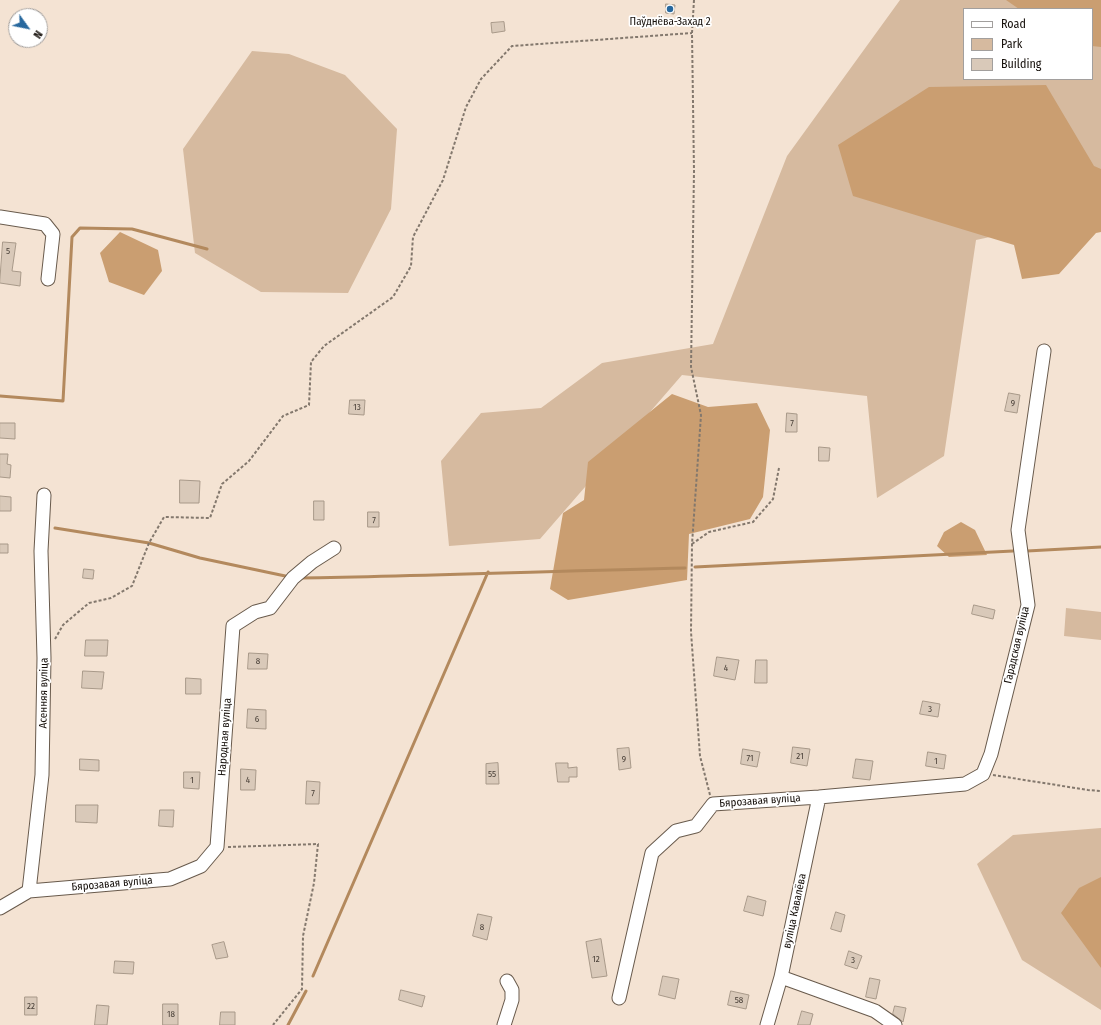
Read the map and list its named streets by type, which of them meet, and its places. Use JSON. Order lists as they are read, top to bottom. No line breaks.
{"streets":{"street":["Гарадская вуліца","Асенняя вуліца","Народная вуліца","Бярозавая вуліца","вуліца Кавалёва"]},"crossings":[["Гарадская вуліца","Бярозавая вуліца"],["Асенняя вуліца","Бярозавая вуліца"],["Народная вуліца","Бярозавая вуліца"],["Бярозавая вуліца","вуліца Кавалёва"]],"places":["Паўднёва-Захад 2"],"house_numbers":["5","9","13","7","7","8","4","3","6","21","71","9","1","55","1","4","7","8","12","3","58","22","18"],"legend":["Road","Park","Building"],"north":"bottom right"}
